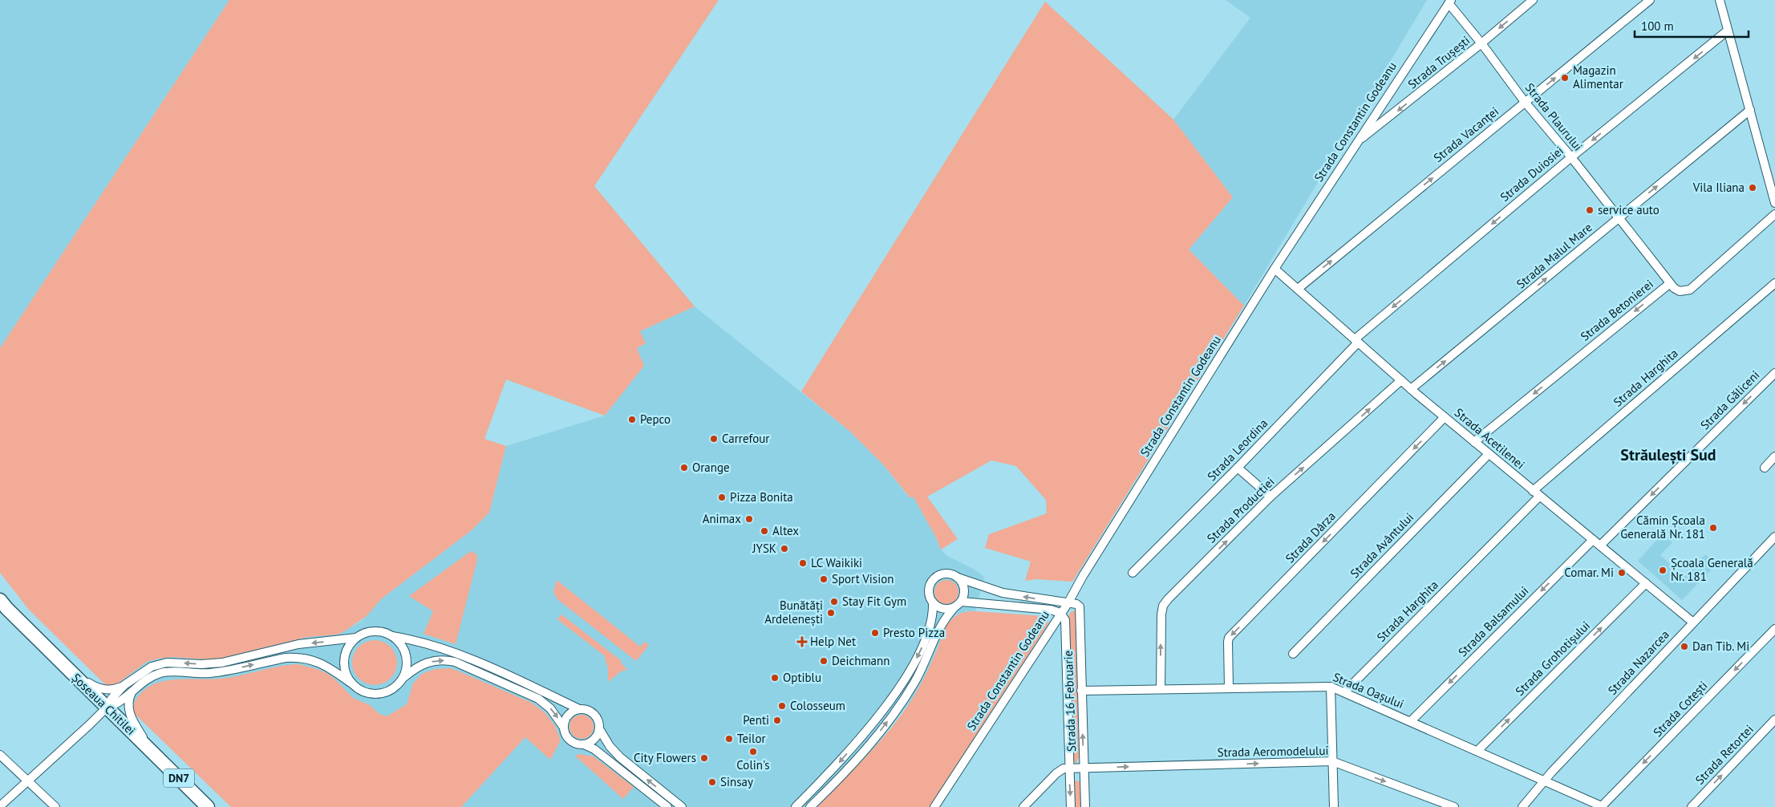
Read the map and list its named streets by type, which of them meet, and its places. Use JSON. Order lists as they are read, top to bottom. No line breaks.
{"streets":{"main road":["Șoseaua Chitilei","DN7"],"street":["Strada Trușești","Strada Plaurului","Strada Constantin Godeanu","Strada Vacanței","Strada Duiosiei","Strada Malul Mare","Strada Betonierei","Strada Harghita","Strada Găliceni","Strada Acetilenei","Strada Leordina","Strada Productiei","Strada Dârza","Strada Avântului","Strada Balsamului","Strada Grohotișului","Strada Nazarcea","Strada Oașului","Strada 16 Februarie","Strada Cotești","Strada Aeromodelului","Strada Retortei"]},"crossings":[["Strada Trușești","Strada Plaurului"],["Strada Trușești","Strada Constantin Godeanu"],["Strada Plaurului","Strada Constantin Godeanu"],["Strada Plaurului","Strada Vacanței"],["Strada Plaurului","Strada Duiosiei"],["Strada Plaurului","Strada Malul Mare"],["Strada Plaurului","Strada Betonierei"],["Strada Constantin Godeanu","Strada Acetilenei"],["Strada Constantin Godeanu","Strada 16 Februarie"],["Strada Vacanței","Strada Acetilenei"],["Strada Duiosiei","Strada Acetilenei"],["Strada Duiosiei","Strada Leordina"],["Strada Malul Mare","Strada Acetilenei"],["Strada Betonierei","Strada Acetilenei"],["Strada Harghita","Strada Acetilenei"],["Strada Harghita","Strada Oașului"],["Strada Găliceni","Strada Acetilenei"],["Strada Acetilenei","Strada Leordina"],["Strada Acetilenei","Strada Productiei"],["Strada Acetilenei","Strada Dârza"],["Strada Acetilenei","Strada Avântului"],["Strada Acetilenei","Strada Balsamului"],["Strada Acetilenei","Strada Grohotișului"],["Strada Acetilenei","Strada Nazarcea"],["Strada Productiei","Strada Oașului"],["Strada Dârza","Strada Oașului"],["Strada Balsamului","Strada Oașului"],["Strada Grohotișului","Strada Oașului"],["Strada Nazarcea","Strada Oașului"],["Strada Oașului","Strada 16 Februarie"],["Strada Oașului","Strada Cotești"],["Strada 16 Februarie","Strada Aeromodelului"]],"one_way":["Strada Trușești","Strada Vacanței","Strada Duiosiei","Strada Malul Mare","Strada Betonierei","Strada Găliceni","Strada Productiei","Strada Dârza","Strada Balsamului","Strada Grohotișului","Strada Cotești","Strada Aeromodelului","Strada Retortei"],"districts":["Străulești Sud"],"places":{"other":["Magazin Alimentar","Vila Iliana","service auto","Pepco","Carrefour","Orange","Pizza Bonita","Animax","Cămin Școala Generală Nr. 181","Altex","JYSK","LC Waikiki","Școala Generală Nr. 181","Comar. Mi","Sport Vision","Stay Fit Gym","Bunătăți Ardelenești","Presto Pizza","Dan Tib. Mi","Deichmann","Optiblu","Colosseum","Penti","Teilor","Colin's","City Flowers","Sinsay"],"health":["Help Net"]},"scale_bar":"100 m"}
